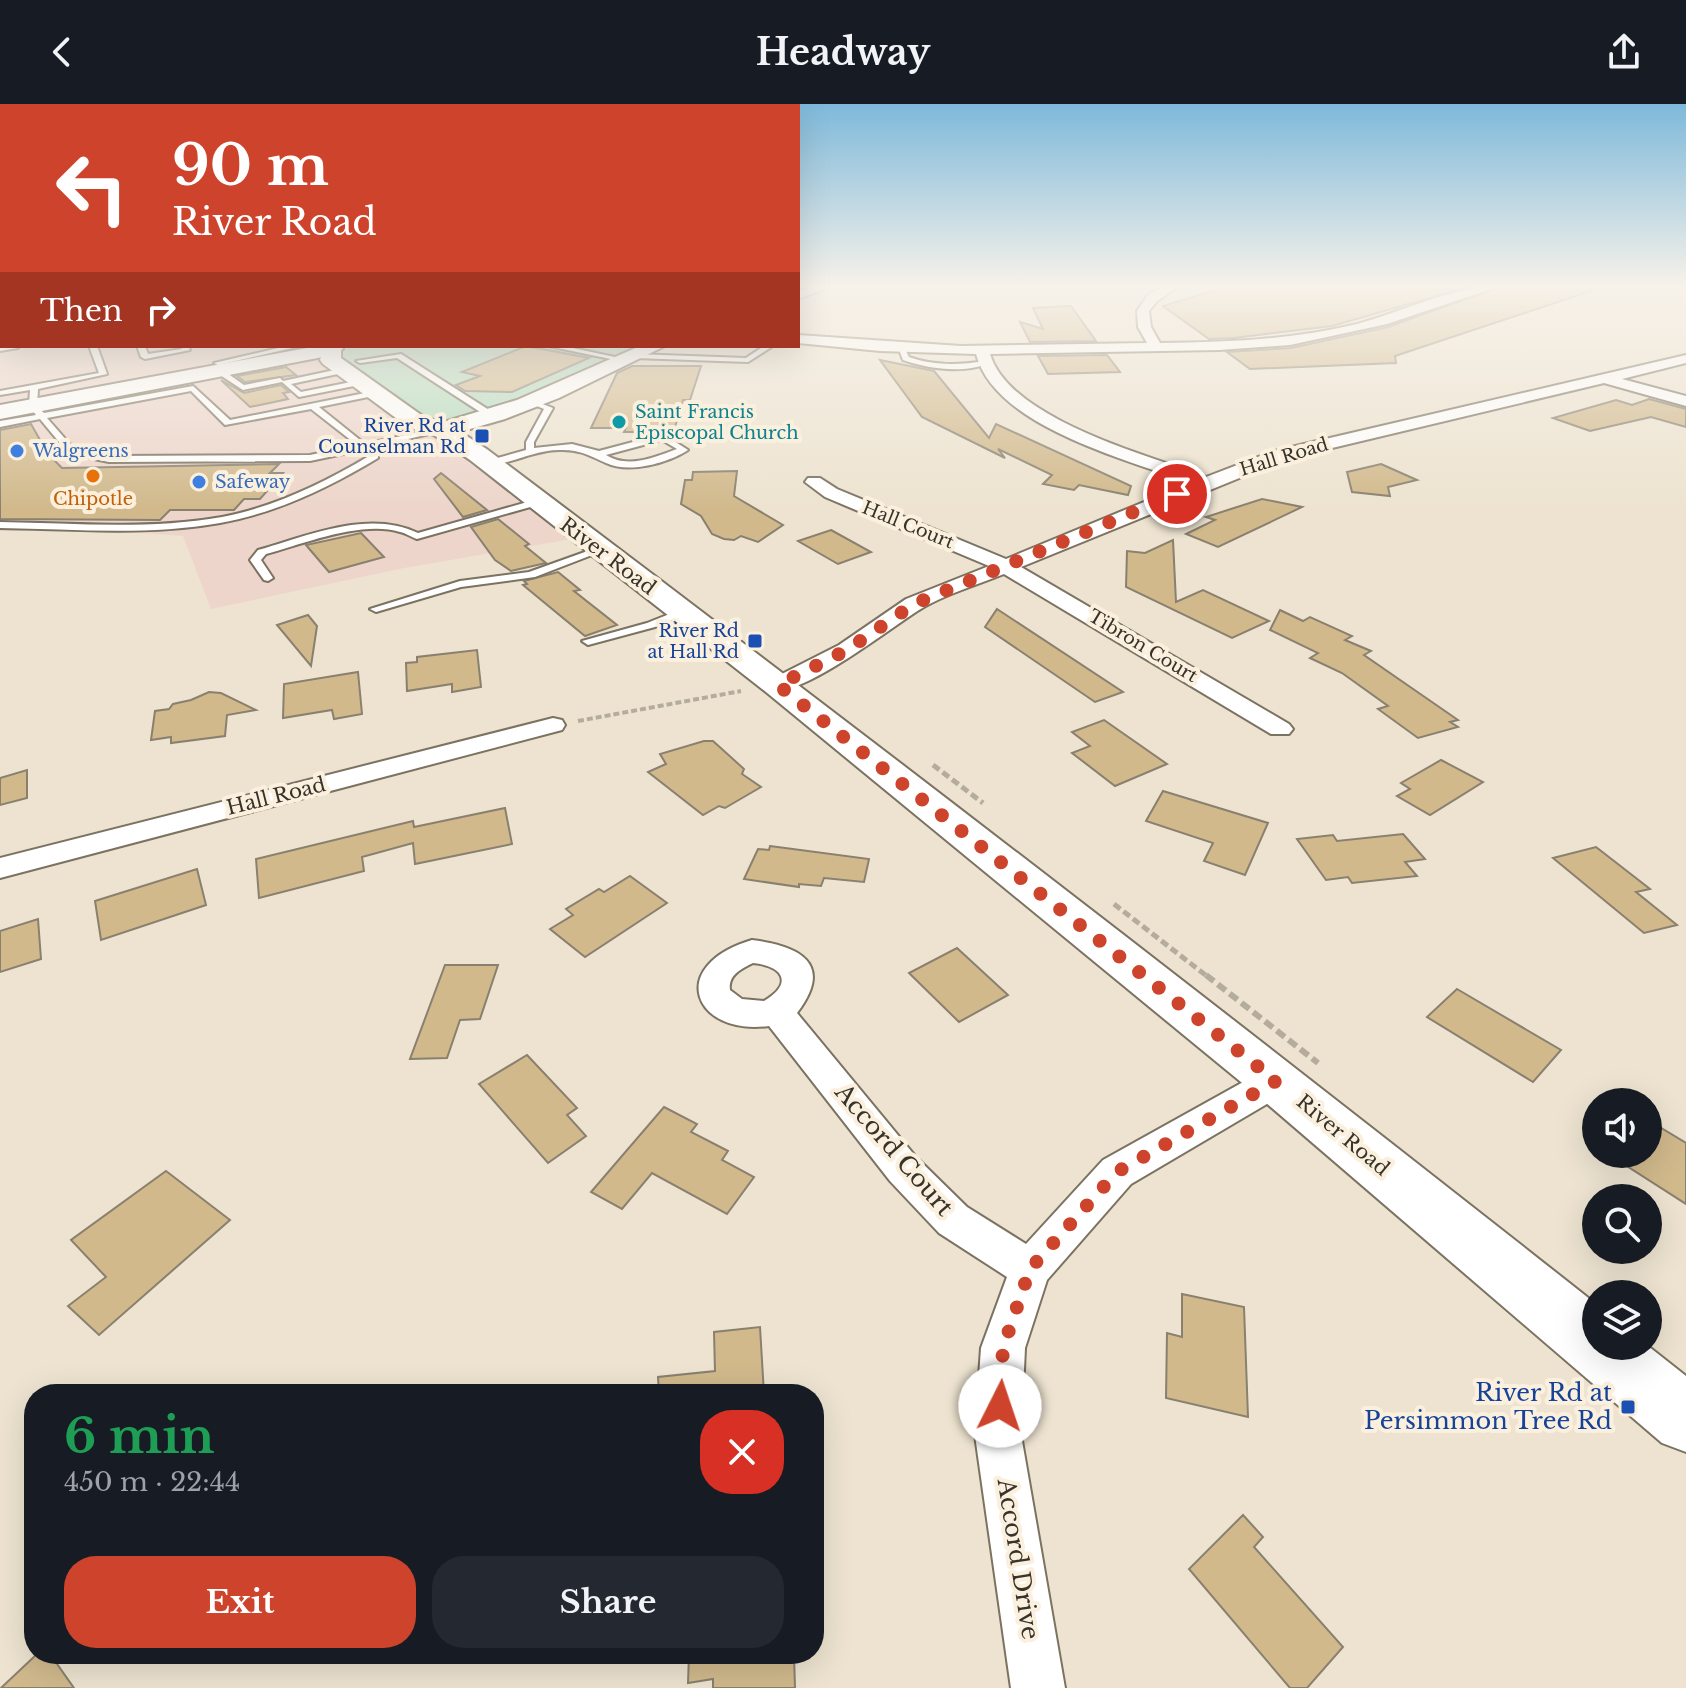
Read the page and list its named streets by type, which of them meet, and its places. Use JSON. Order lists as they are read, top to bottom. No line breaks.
{"streets":{"main road":["River Road"],"street":["Hall Road","Hall Court","Tibron Court","Accord Court","Accord Drive"]},"crossings":[["Hall Road","Hall Court"],["Hall Road","River Road"],["Hall Road","Tibron Court"],["Hall Court","Tibron Court"],["River Road","Accord Drive"],["Accord Court","Accord Drive"]],"places":{"other":["Saint Francis Episcopal Church","Walgreens","Chipotle","Safeway"],"transit":["River Rd at Counselman Rd","River Rd at Hall Rd","River Rd at Persimmon Tree Rd"]},"page":{"header":"Headway","turn":["90 m","River Road"],"then":"Then","heading":["6 min","450 m · 22:44"],"buttons":["Exit","Share"]}}
